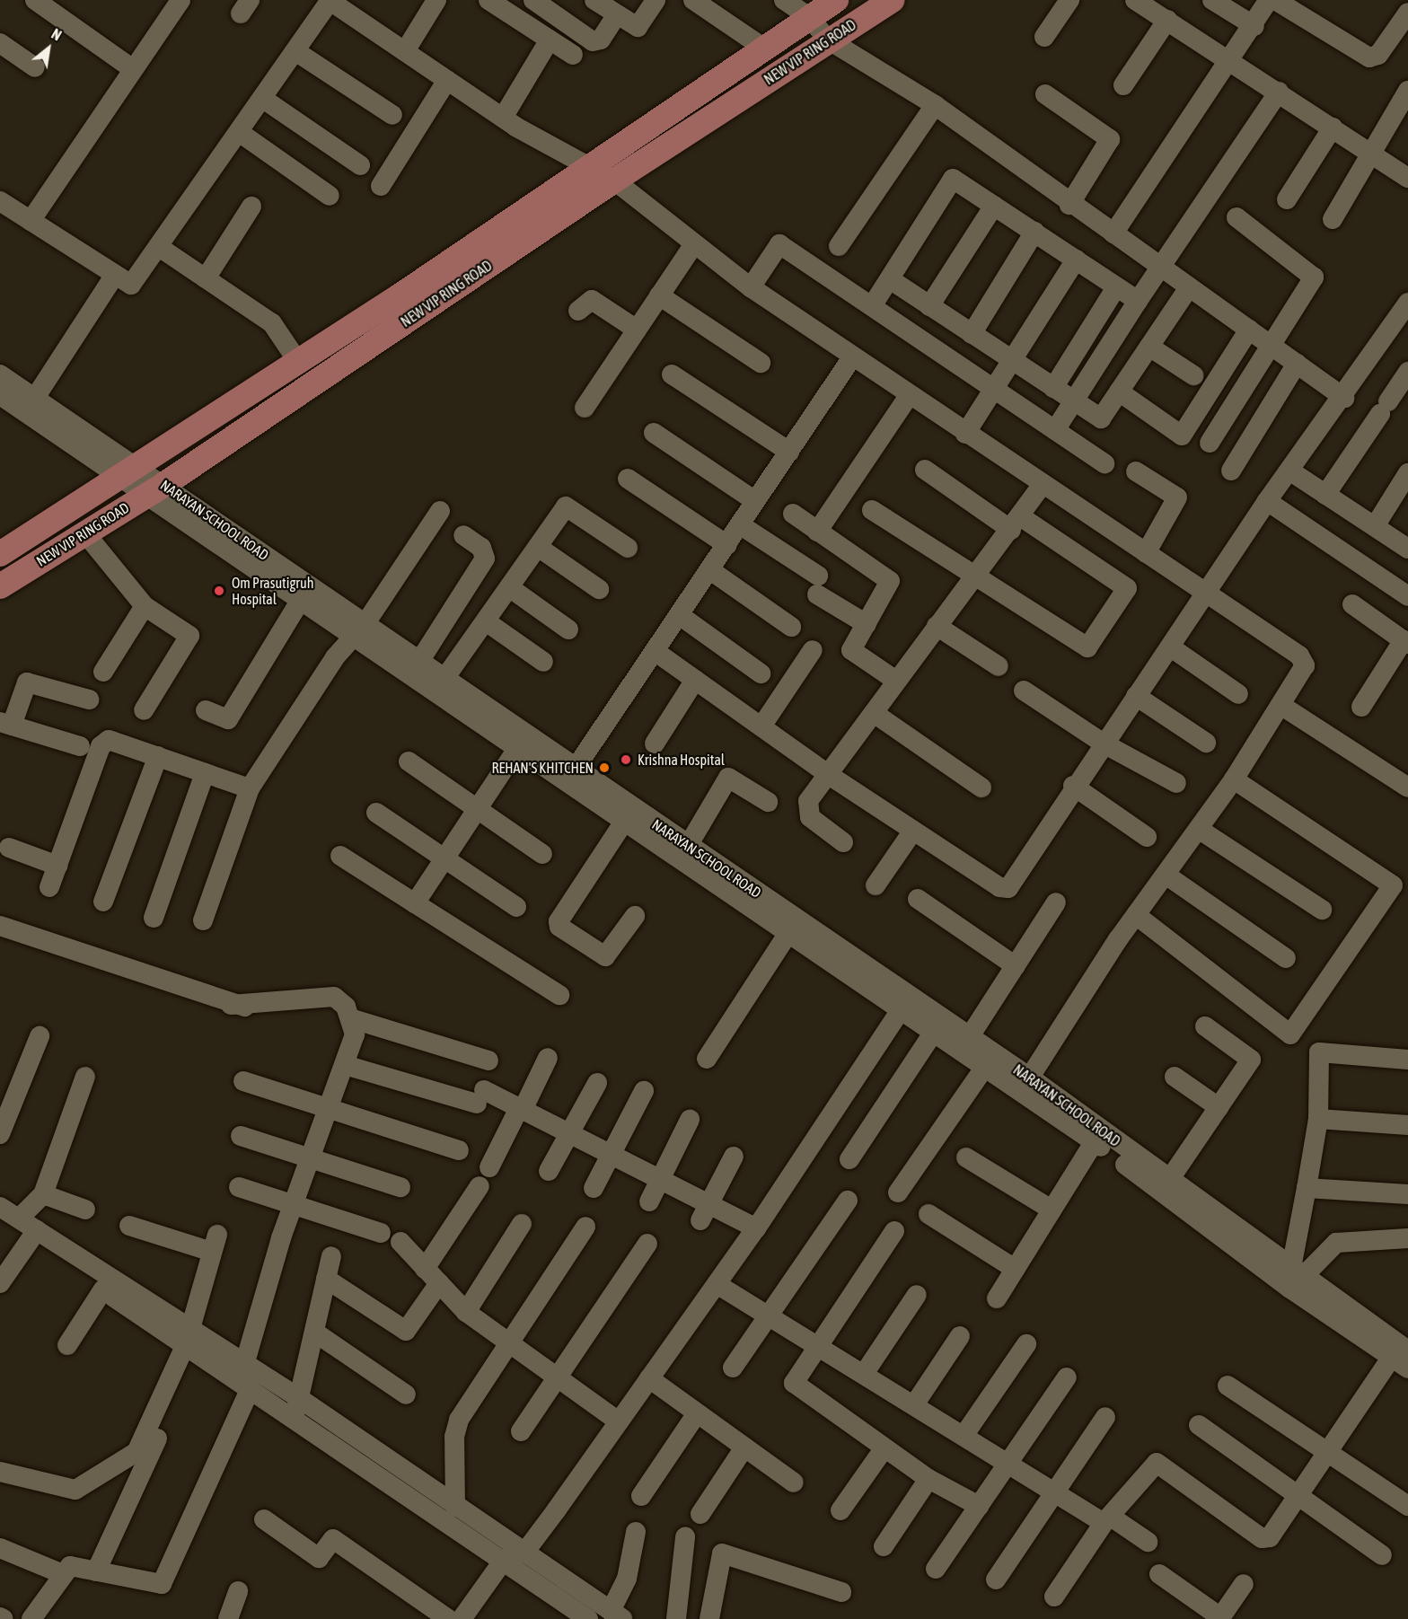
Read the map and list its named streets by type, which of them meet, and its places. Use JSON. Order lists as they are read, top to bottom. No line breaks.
{"streets":{"main road":["NEW VIP RING ROAD"],"street":["NARAYAN SCHOOL ROAD"]},"crossings":[["NEW VIP RING ROAD","NARAYAN SCHOOL ROAD"]],"places":["Om Prasutigruh Hospital","Krishna Hospital","REHAN'S KHITCHEN"],"north":"top right"}
